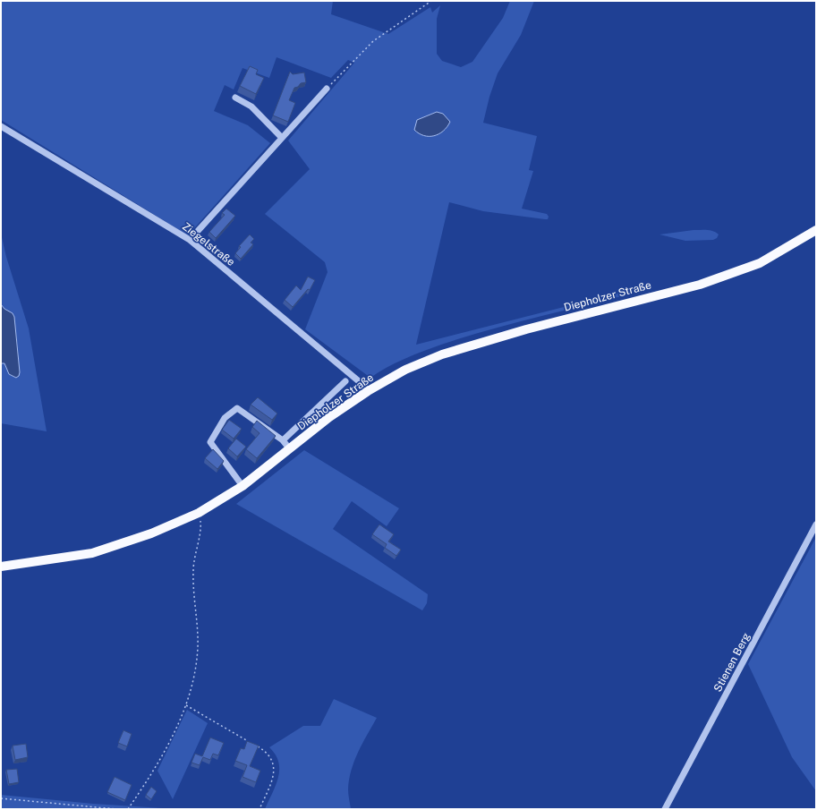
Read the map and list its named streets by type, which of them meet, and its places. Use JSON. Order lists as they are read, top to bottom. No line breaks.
{"streets":{"main road":["Diepholzer Straße"],"street":["Ziegelstraße","Stienen Berg"]},"crossings":[["Ziegelstraße","Diepholzer Straße"]]}
